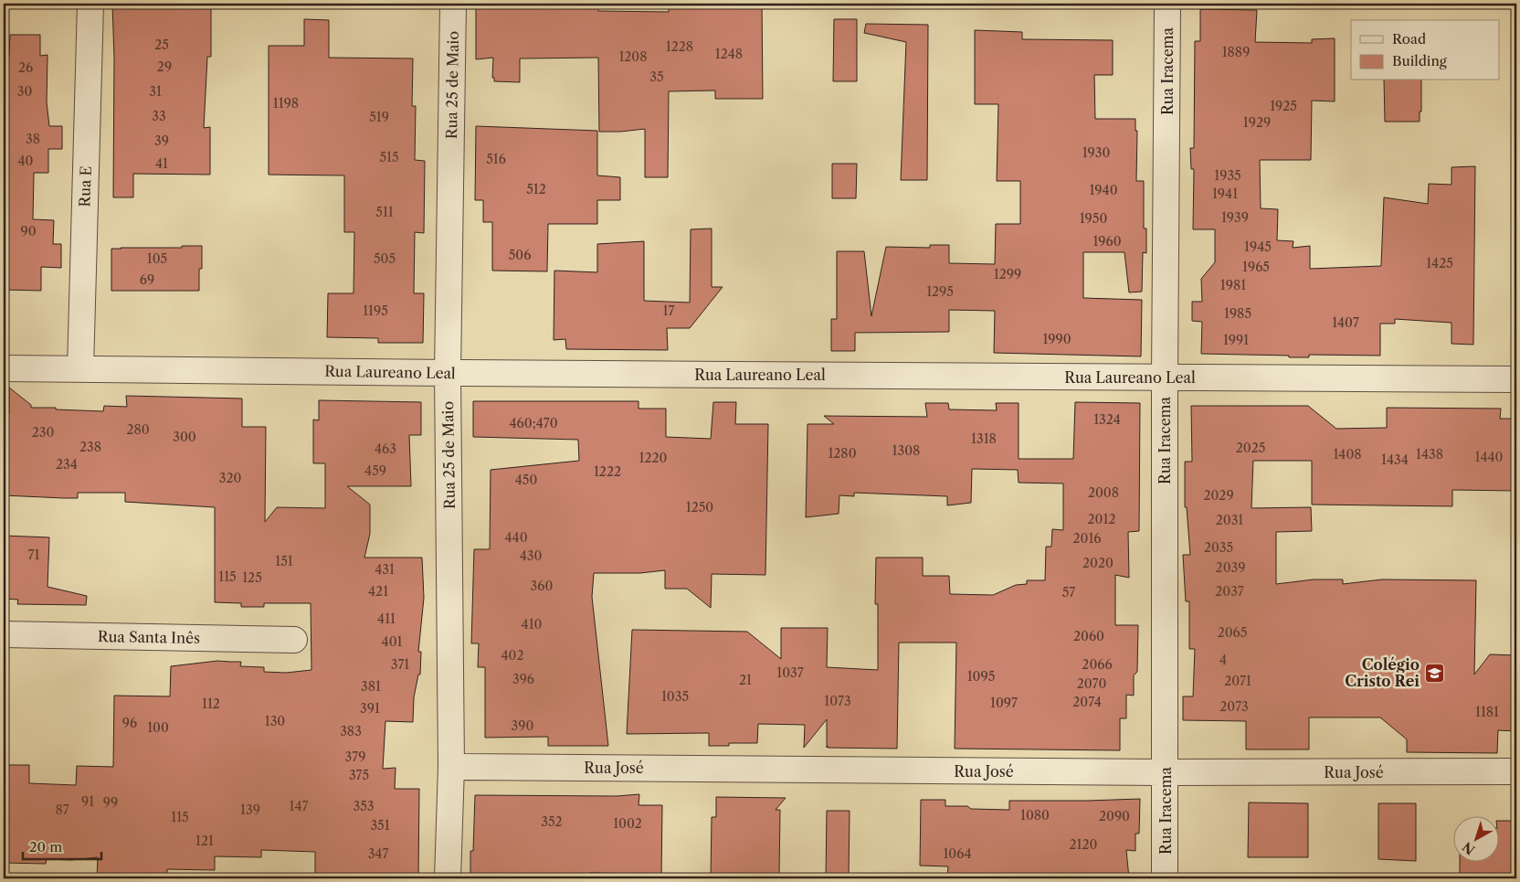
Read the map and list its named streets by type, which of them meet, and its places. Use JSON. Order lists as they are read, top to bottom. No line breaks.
{"streets":{"street":["Rua Iracema","Rua 25 de Maio","Rua E","Rua Laureano Leal","Rua Santa Inês","Rua José"]},"crossings":[["Rua Iracema","Rua Laureano Leal"],["Rua Iracema","Rua José"],["Rua 25 de Maio","Rua Laureano Leal"],["Rua 25 de Maio","Rua José"],["Rua E","Rua Laureano Leal"]],"places":{"school or university":["Colégio Cristo Rei"]},"house_numbers":["25","1228","1889","1248","1208","29","26","35","30","31","1198","1925","33","519","1929","38","39","1930","515","516","40","41","1935","512","1940","1941","511","1939","1950","90","1960","1945","506","105","505","1425","1965","1299","69","1981","1295","1195","17","1985","1407","1990","1991","1324","460;470","280","230","300","1318","238","2025","463","1308","1280","1408","1438","1440","1220","1434","234","459","1222","320","450","2008","2029","1250","2012","2031","440","2016","2035","71","430","151","2020","2039","431","115","125","360","421","2037","57","411","410","2065","2060","401","402","4","371","2066","1037","1095","396","21","2071","2070","381","1035","1073","2074","1097","112","2073","391","1181","130","96","390","100","383","379","375","91","99","147","353","87","139","1080","2090","115","352","1002","351","121","2120","347","1064"],"legend":["Road","Building"],"scale_bar":"20 m","north":"bottom left"}
